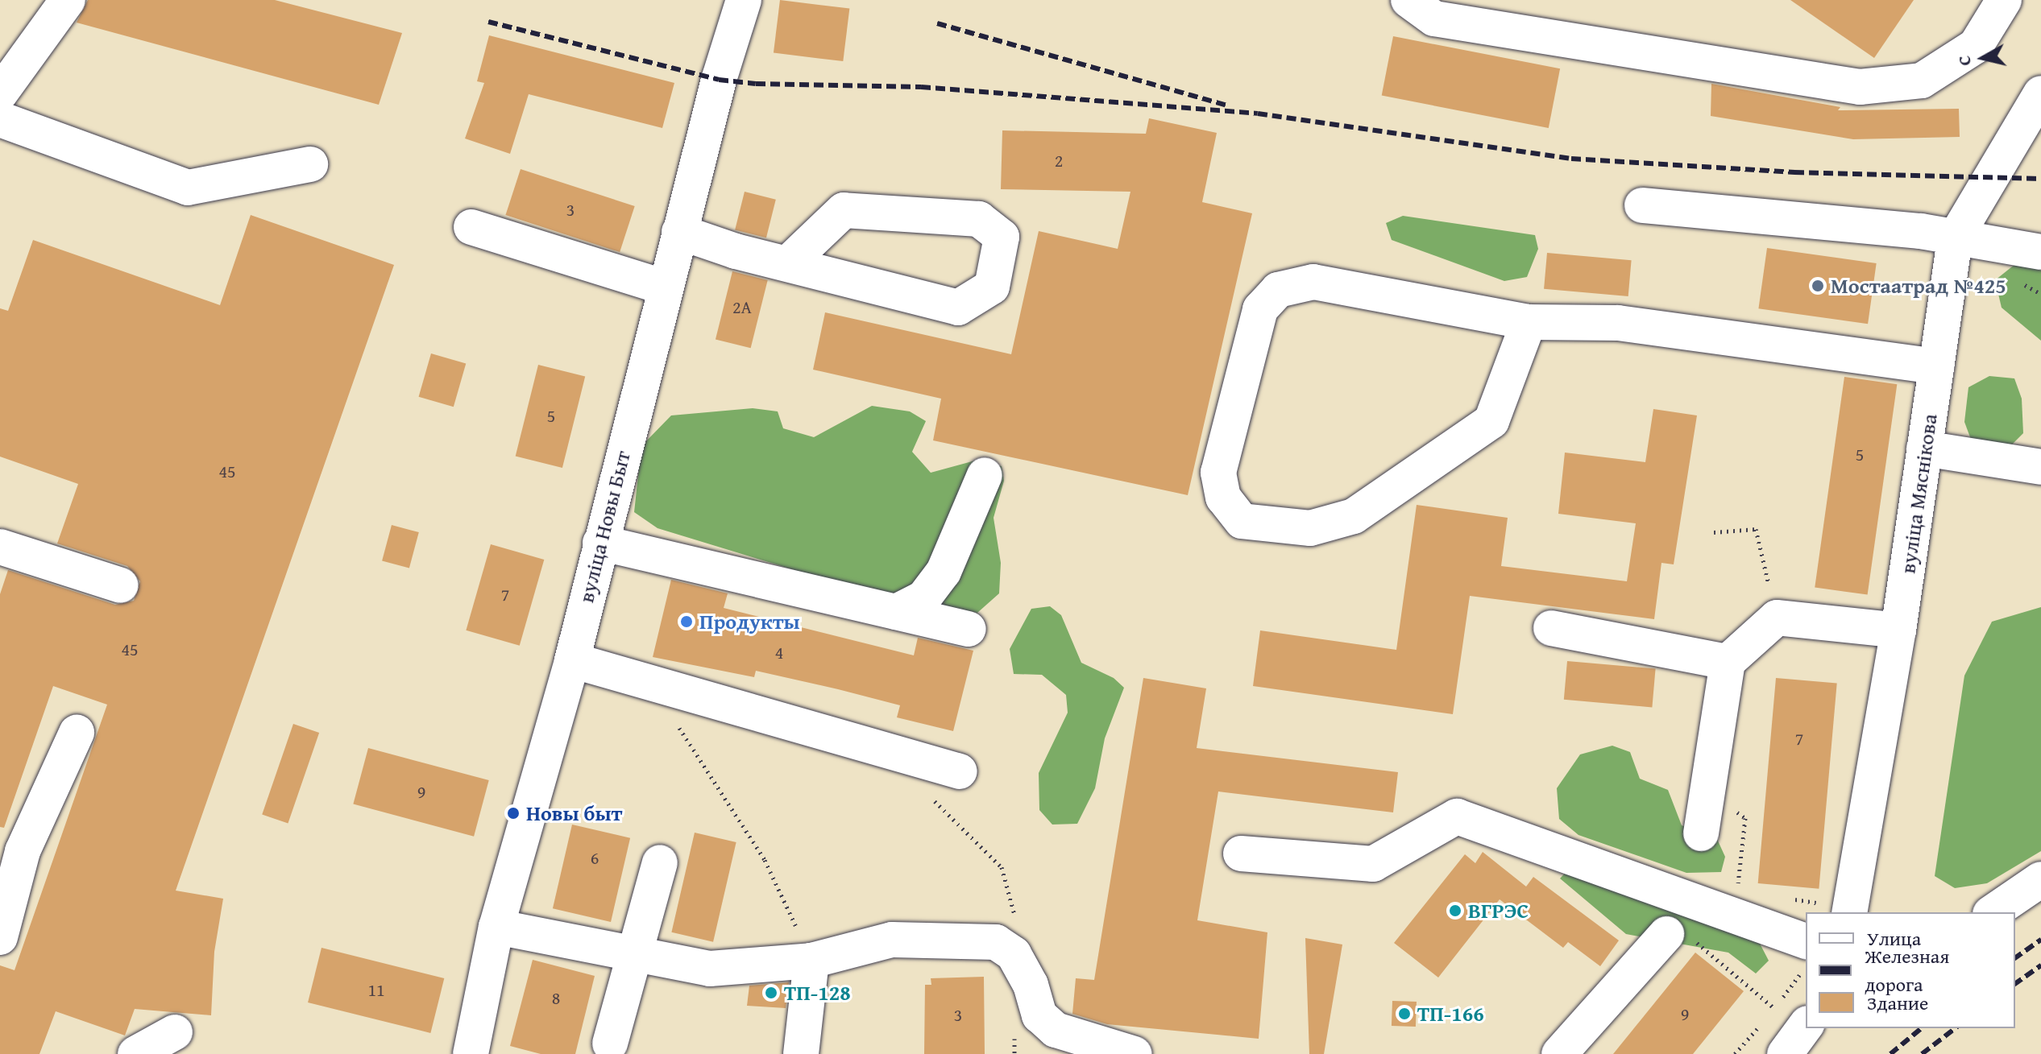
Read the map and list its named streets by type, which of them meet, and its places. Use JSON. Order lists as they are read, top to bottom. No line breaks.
{"streets":{"street":["вуліца Мяснікова","вуліца Новы Быт"]},"places":["Мостаатрад №425","Продукты","Новы быт","ВГРЭС","ТП-128","ТП-166"],"house_numbers":["2","3","2А","5","5","45","7","45","4","7","9","6","11","8","9","3"],"legend":["Улица","Железная дорога","Здание"],"north":"left"}
